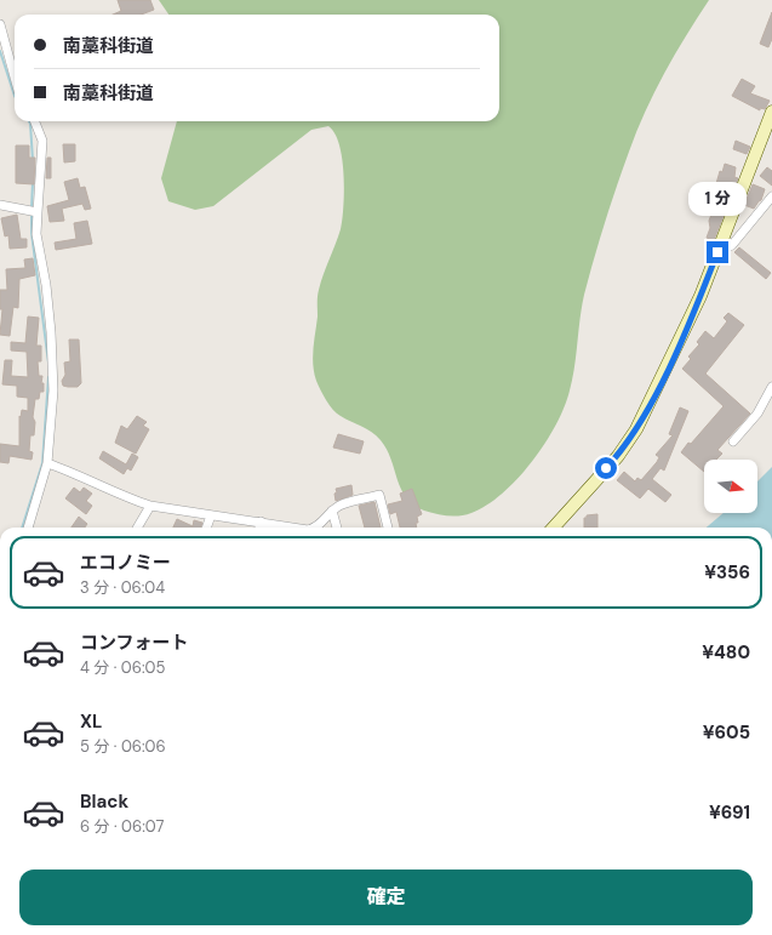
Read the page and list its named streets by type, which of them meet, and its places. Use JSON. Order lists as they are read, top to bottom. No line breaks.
{"north":"right","page":{"banner":["南藁科街道","南藁科街道"],"bubble":"1 分","list":[{"name":"エコノミー","note":"3 分 · 06:04","value":"¥356"},{"name":"コンフォート","note":"4 分 · 06:05","value":"¥480"},{"name":"XL","note":"5 分 · 06:06","value":"¥605"},{"name":"Black","note":"6 分 · 06:07","value":"¥691"}],"buttons":"確定"}}
